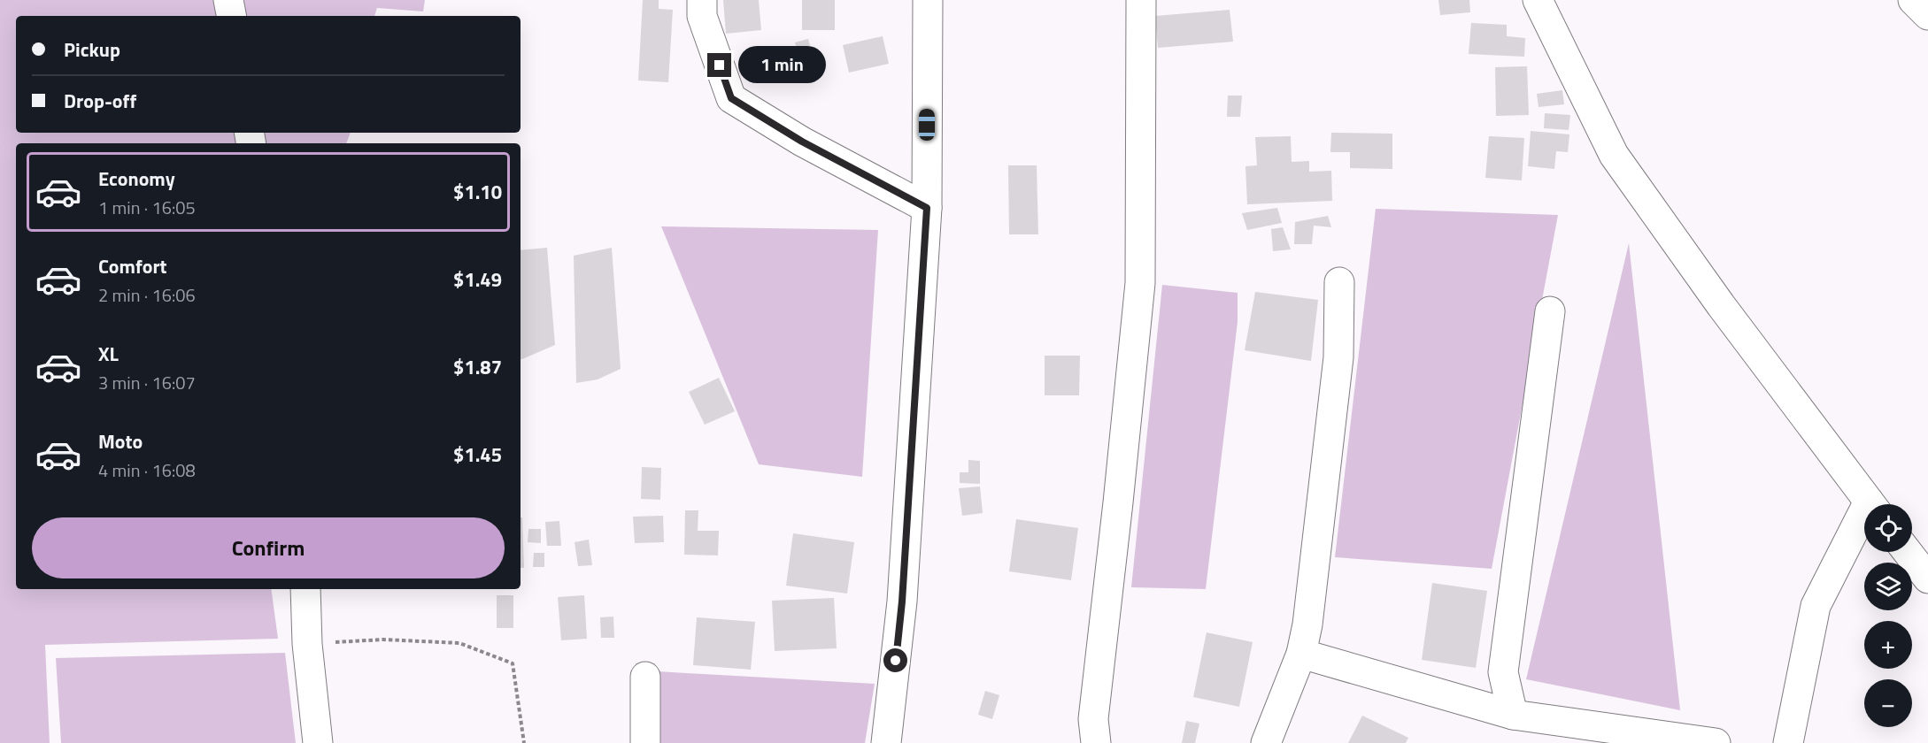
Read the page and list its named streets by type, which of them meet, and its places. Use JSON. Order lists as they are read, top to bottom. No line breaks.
{"page":{"banner":["Pickup","Drop-off"],"bubble":"1 min","list":[{"name":"Economy","note":"1 min · 16:05","value":"$1.10"},{"name":"Comfort","note":"2 min · 16:06","value":"$1.49"},{"name":"XL","note":"3 min · 16:07","value":"$1.87"},{"name":"Moto","note":"4 min · 16:08","value":"$1.45"}],"map_buttons":["+","−"],"buttons":"Confirm"}}
